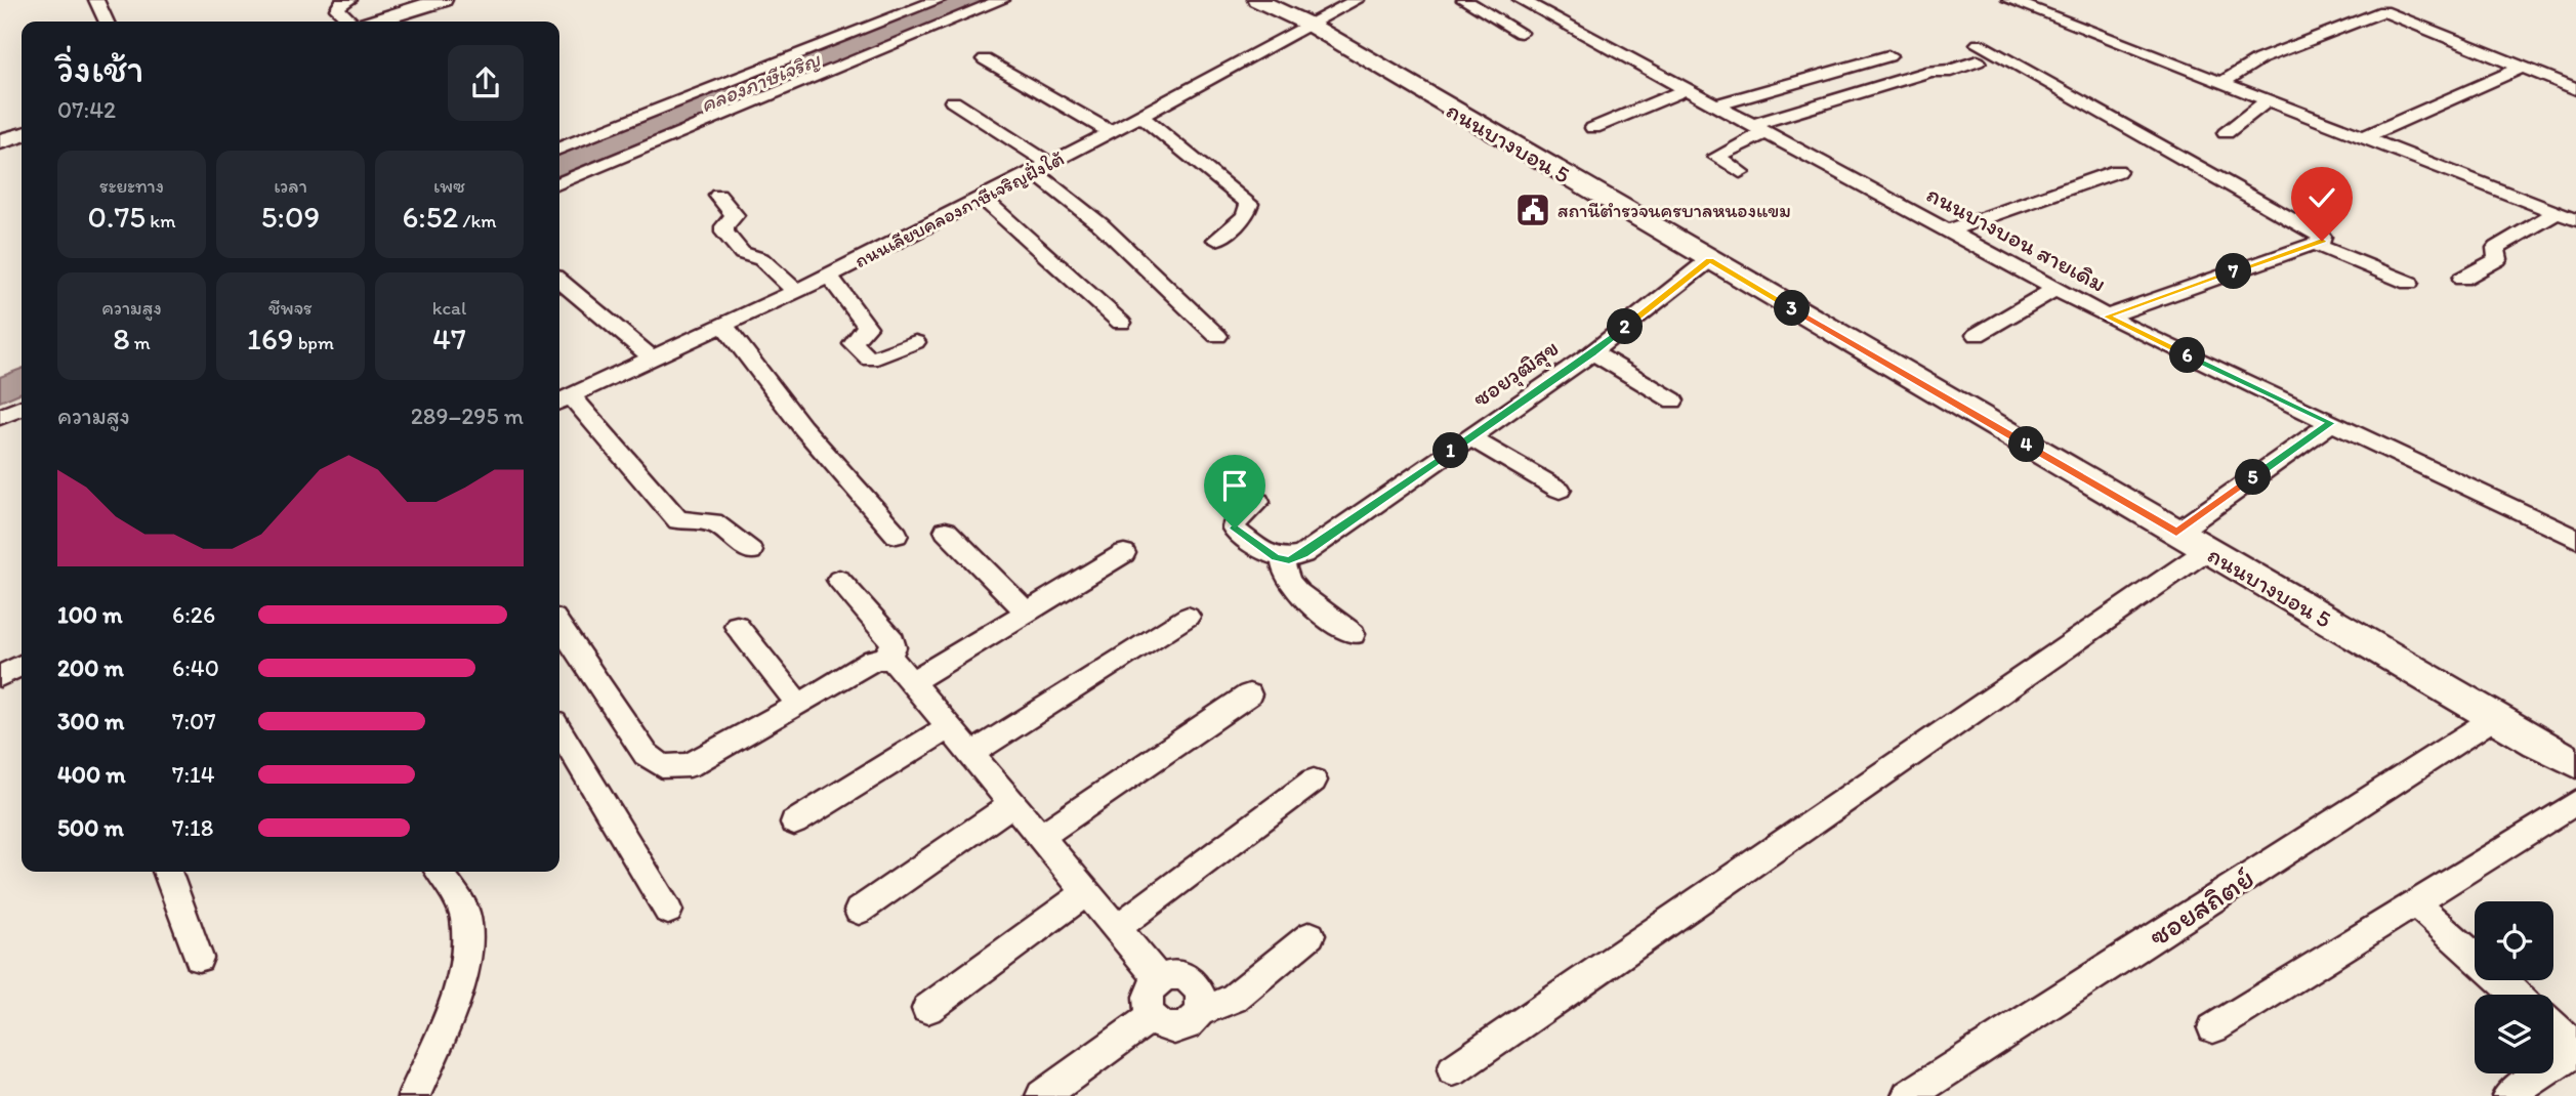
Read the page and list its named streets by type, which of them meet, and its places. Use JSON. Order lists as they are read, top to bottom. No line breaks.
{"streets":{"main road":["ถนนบางบอน 5"],"street":["ถนนเลียบคลองภาษีเจริญฝั่งใต้","ถนนบางบอน สายเดิม","ซอยวุฒิสุข","ซอยสถิตย์"]},"crossings":[["ถนนบางบอน 5","ถนนเลียบคลองภาษีเจริญฝั่งใต้"],["ถนนบางบอน 5","ซอยวุฒิสุข"],["ถนนบางบอน 5","ซอยสถิตย์"]],"water":["คลองภาษีเจริญ"],"places":{"public building":["สถานีตำรวจนครบาลหนองแขม"]},"page":{"heading":["วิ่งเช้า","07:42"],"stats":[["ระยะทาง","0.75 km"],["เวลา","5:09"],["เพซ","6:52 /km"],["ความสูง","8 m"],["ชีพจร","169 bpm"],["kcal","47"]],"pins":["7","3","2","6","4","1","5"],"chart":["ความสูง","289–295 m"],"list":[{"name":"100 m","note":"6:26"},{"name":"200 m","note":"6:40"},{"name":"300 m","note":"7:07"},{"name":"400 m","note":"7:14"},{"name":"500 m","note":"7:18"}]}}
